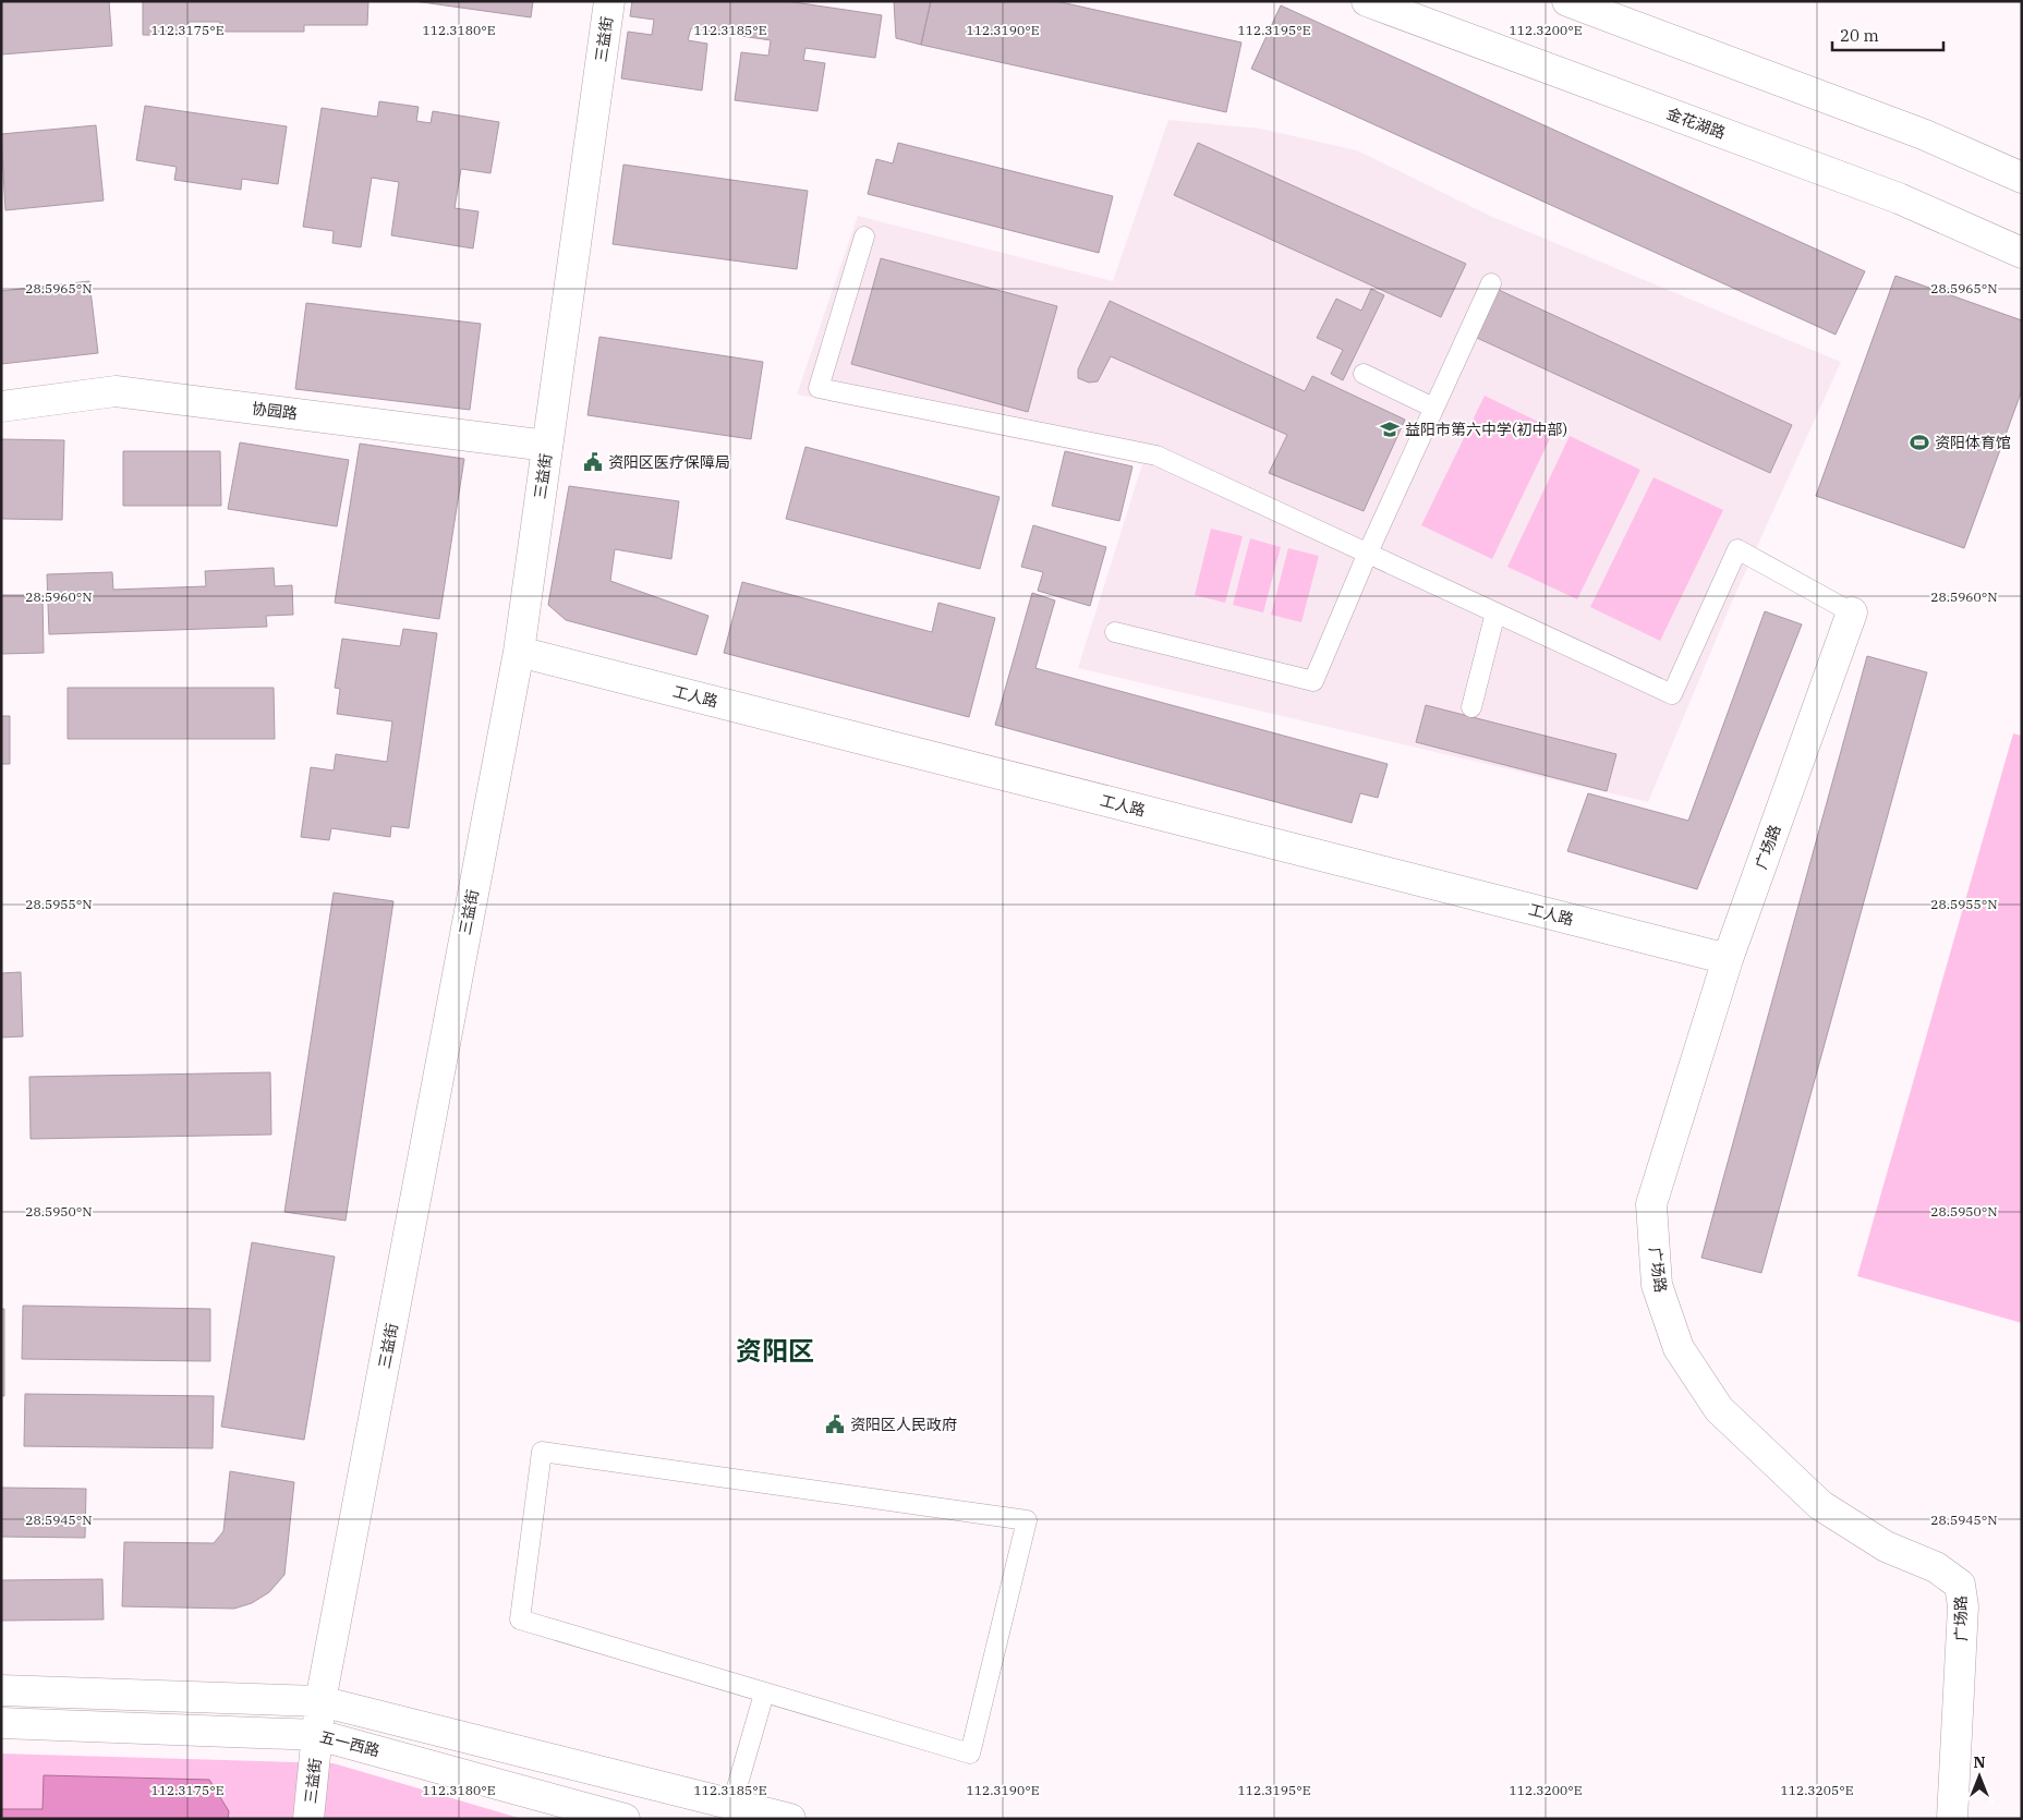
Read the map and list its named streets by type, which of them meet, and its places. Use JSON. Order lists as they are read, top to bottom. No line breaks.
{"streets":{"street":["三益街","金花湖路","协园路","工人路","广场路","五一西路"]},"crossings":[["三益街","协园路"],["三益街","工人路"],["三益街","五一西路"],["工人路","广场路"]],"districts":["资阳区"],"places":{"school or university":["益阳市第六中学(初中部)"],"sports":["资阳体育馆"],"public building":["资阳区医疗保障局","资阳区人民政府"]},"scale_bar":"20 m","north":"top","coordinates":["112.3175°E","112.3180°E","112.3185°E","112.3190°E","112.3195°E","112.3200°E","28.5965°N","28.5960°N","28.5955°N","28.5950°N","28.5945°N","112.3205°E"]}
